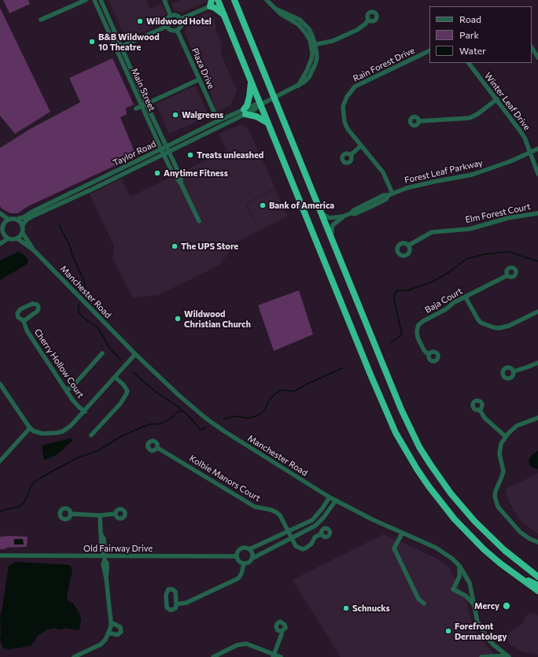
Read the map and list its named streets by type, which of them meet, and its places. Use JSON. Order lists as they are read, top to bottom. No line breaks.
{"streets":{"street":["Rain Forest Drive","Plaza Drive","Main Street","Winter Leaf Drive","Taylor Road","Forest Leaf Parkway","Elm Forest Court","Manchester Road","Baja Court","Cherry Hollow Court","Kolbie Manors Court","Old Fairway Drive"]},"crossings":[["Rain Forest Drive","Forest Leaf Parkway"],["Main Street","Taylor Road"],["Winter Leaf Drive","Forest Leaf Parkway"],["Taylor Road","Manchester Road"]],"places":["Wildwood Hotel","B&B Wildwood 10 Theatre","Walgreens","Treats unleashed","Anytime Fitness","Bank of America","The UPS Store","Wildwood Christian Church","Mercy","Schnucks","Forefront Dermatology"],"legend":["Road","Park","Water"]}
